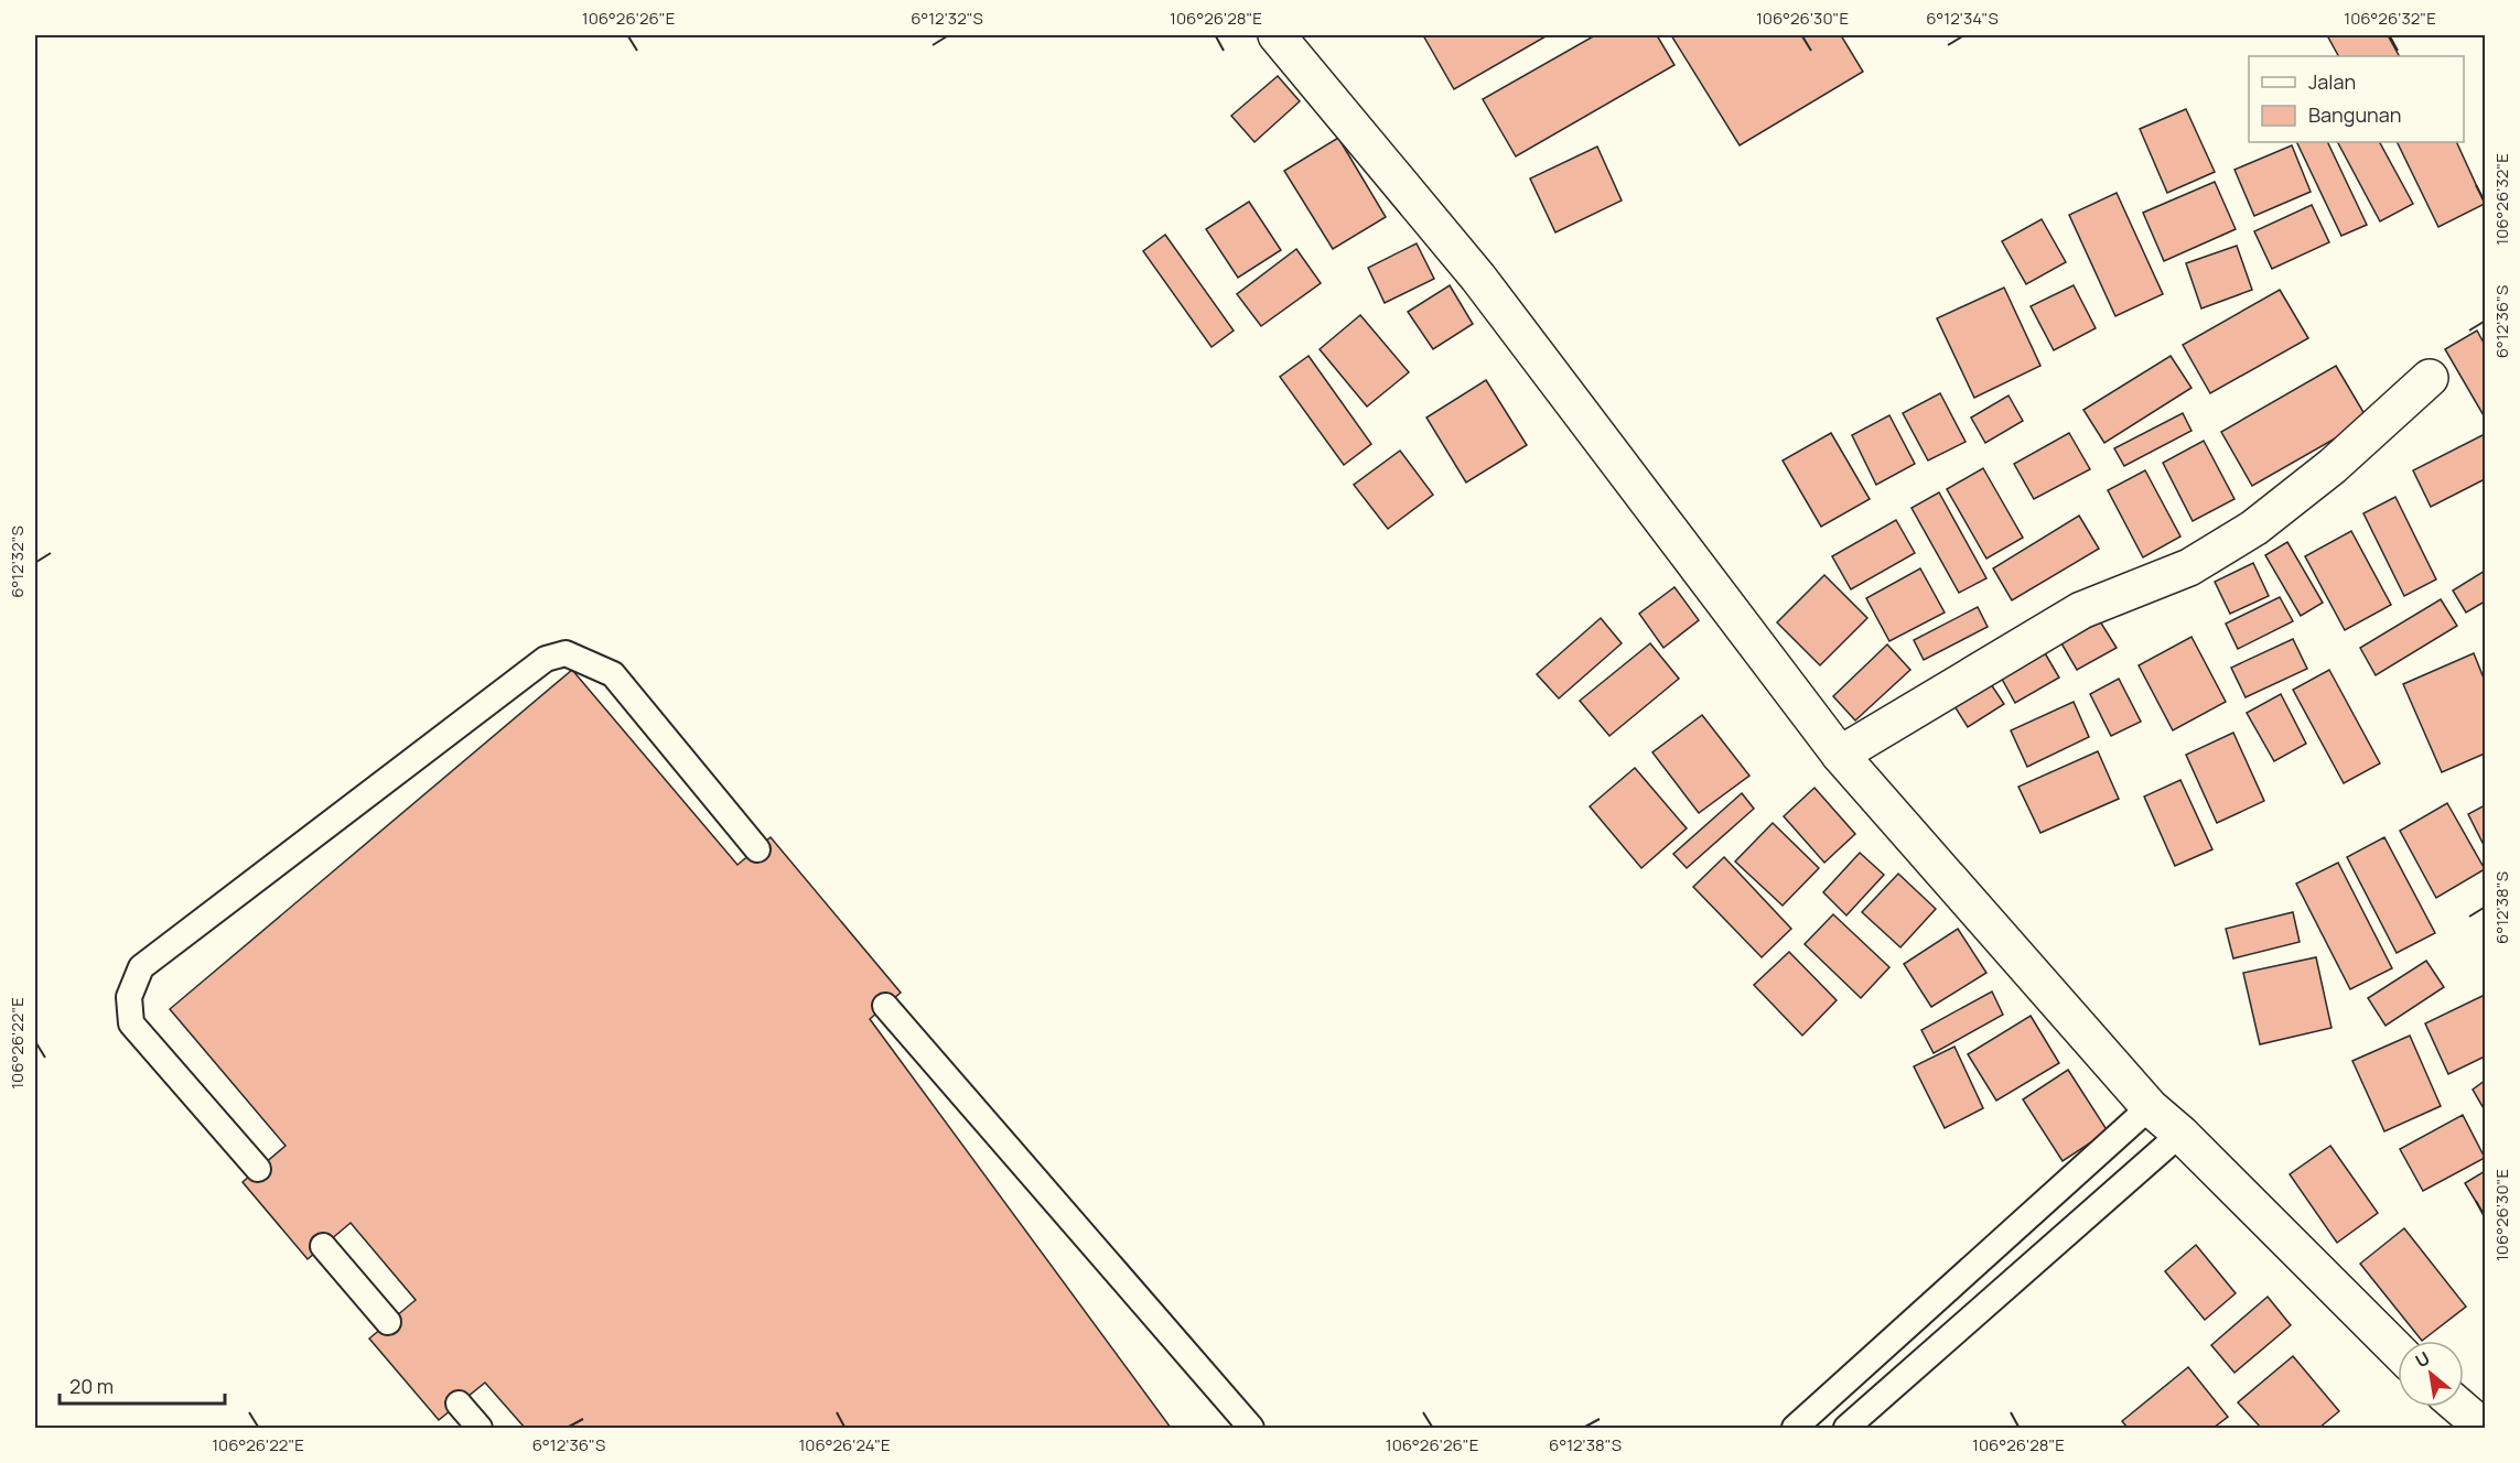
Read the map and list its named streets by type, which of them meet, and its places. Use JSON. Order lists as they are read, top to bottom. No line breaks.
{"legend":["Jalan","Bangunan"],"scale_bar":"20 m","north":"top left","coordinates":["106°26'26\"E","6°12'32\"S","106°26'28\"E","106°26'30\"E","6°12'34\"S","106°26'32\"E","6°12'36\"S","6°12'38\"S","106°26'22\"E","106°26'24\"E"]}
